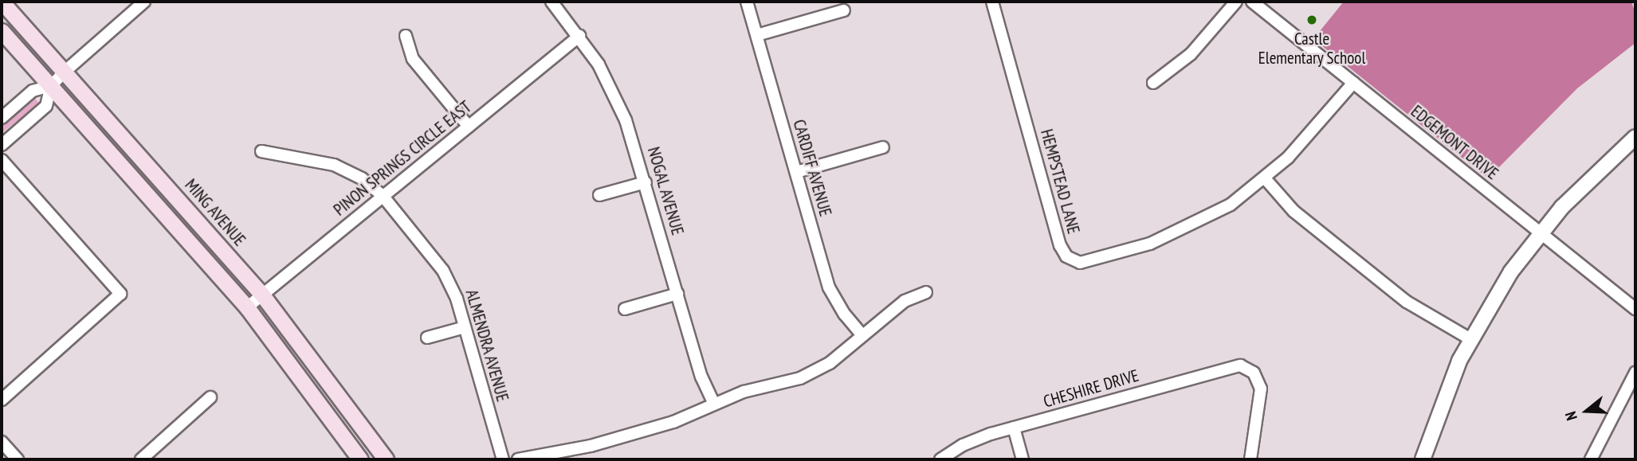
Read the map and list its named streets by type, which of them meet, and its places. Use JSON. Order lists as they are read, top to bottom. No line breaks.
{"streets":{"main road":["MING AVENUE"],"street":["EDGEMONT DRIVE","PINON SPRINGS CIRCLE EAST","CARDIFF AVENUE","HEMPSTEAD LANE","NOGAL AVENUE","ALMENDRA AVENUE","CHESHIRE DRIVE"]},"crossings":[["EDGEMONT DRIVE","HEMPSTEAD LANE"],["PINON SPRINGS CIRCLE EAST","NOGAL AVENUE"],["PINON SPRINGS CIRCLE EAST","MING AVENUE"],["PINON SPRINGS CIRCLE EAST","ALMENDRA AVENUE"]],"places":["Castle Elementary School"],"north":"left"}
